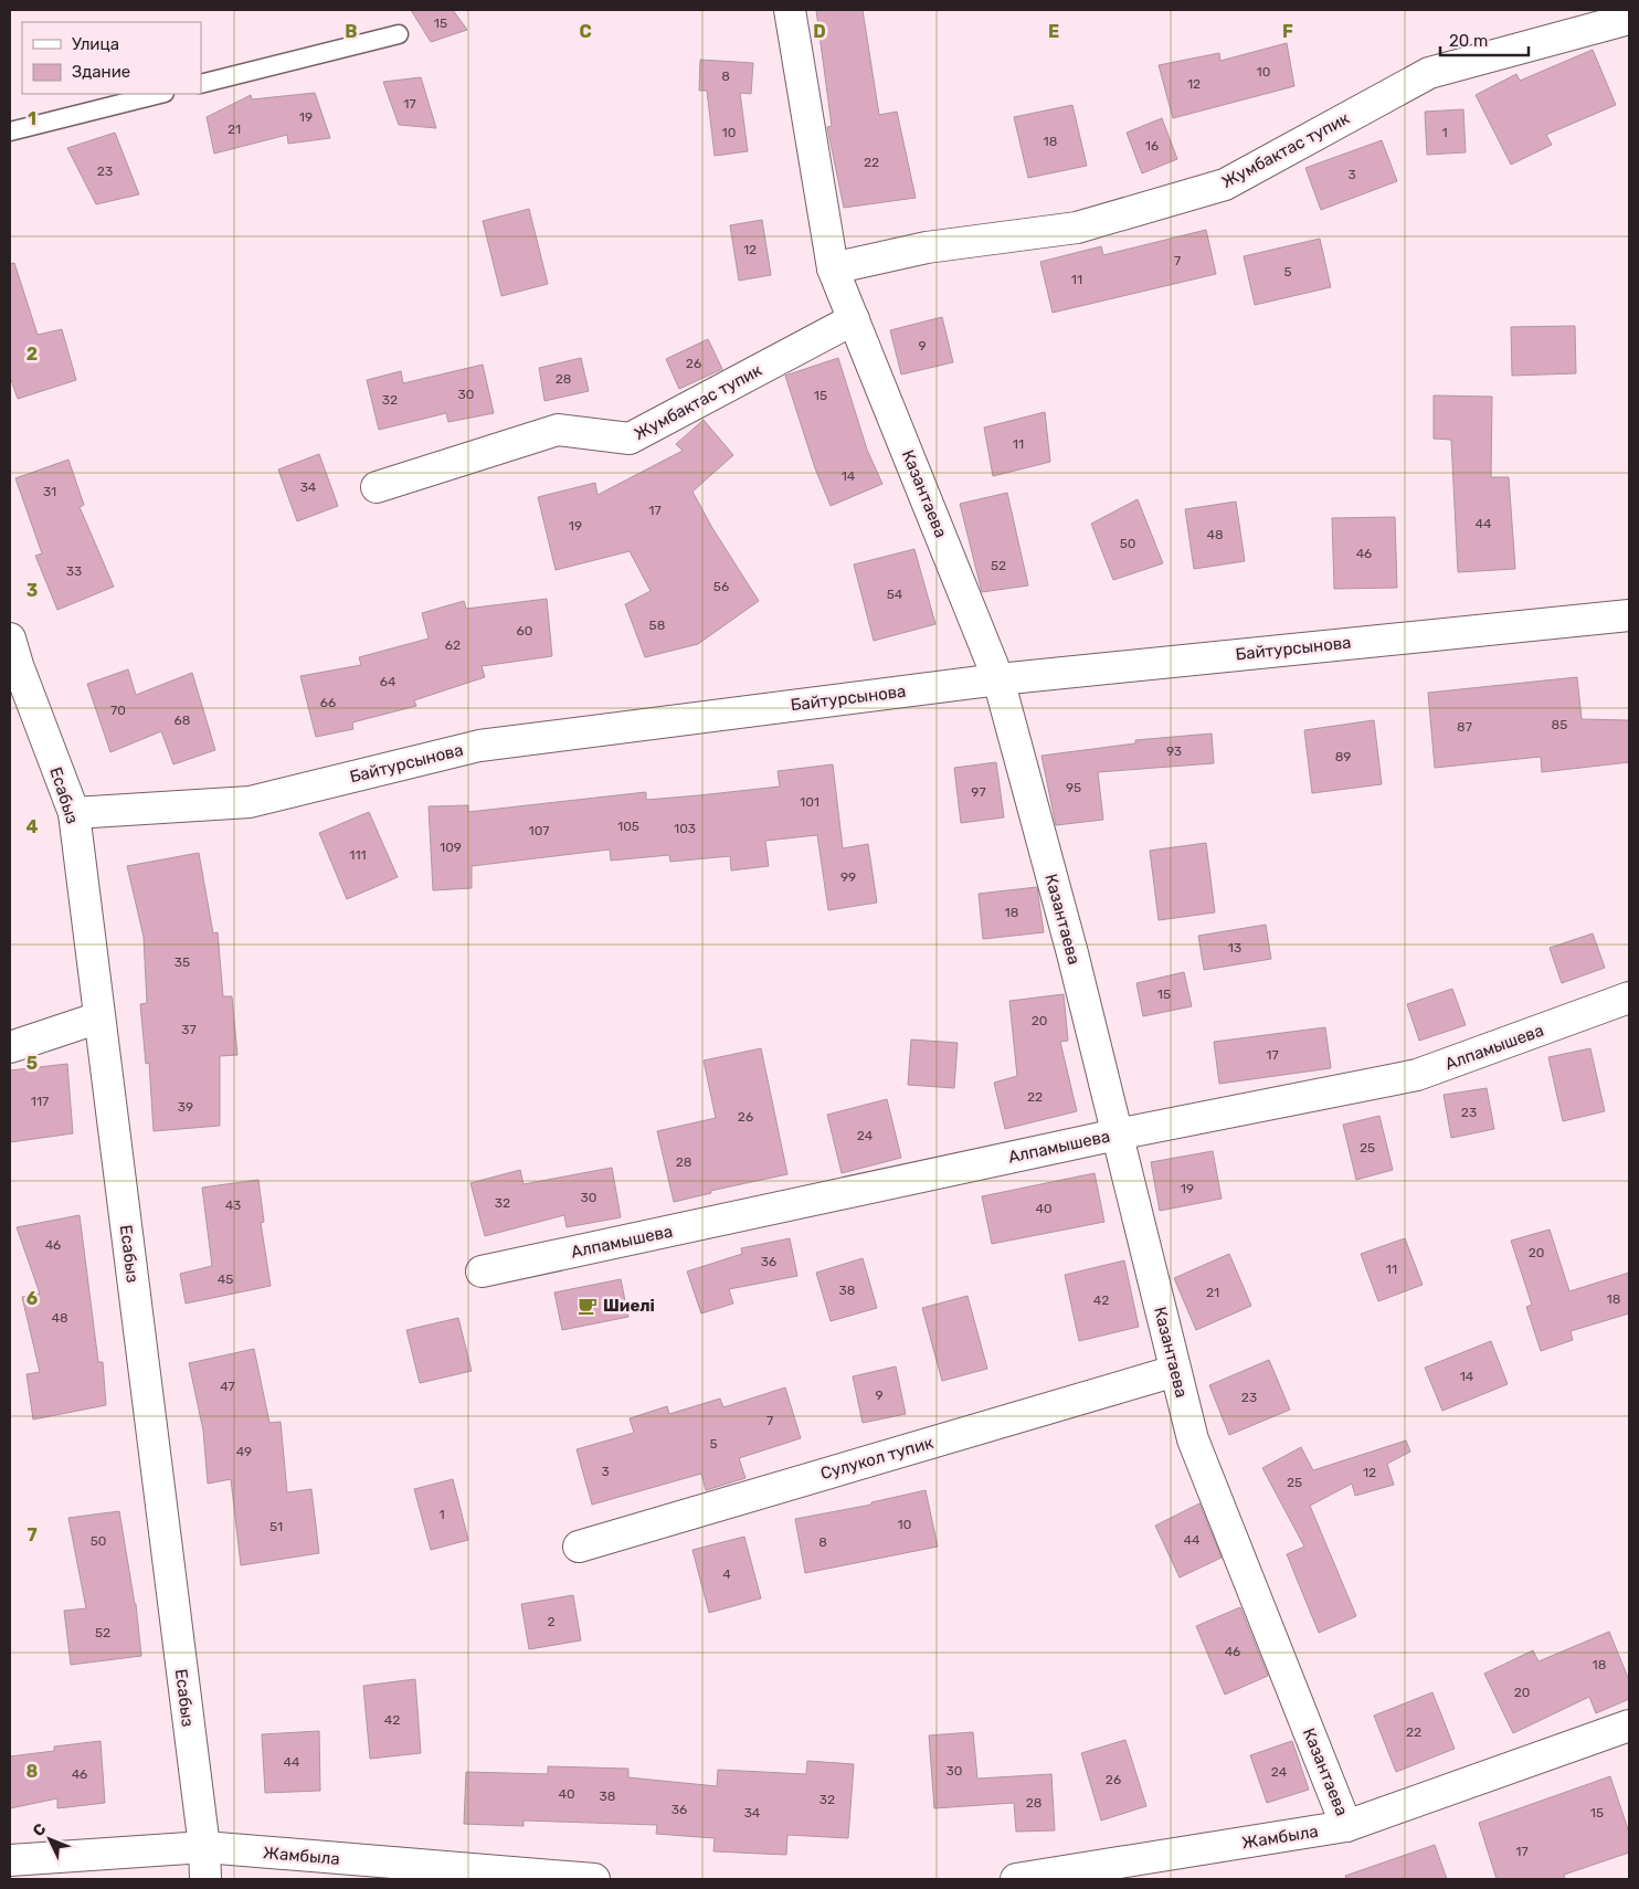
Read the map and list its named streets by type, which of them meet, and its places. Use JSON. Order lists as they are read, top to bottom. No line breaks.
{"streets":{"street":["Жумбактас тупик","Казантаева","Байтурсынова","Есабыз","Алпамышева","Сулукол тупик","Жамбыла"]},"crossings":[["Жумбактас тупик","Казантаева"],["Казантаева","Байтурсынова"],["Казантаева","Алпамышева"],["Казантаева","Сулукол тупик"],["Казантаева","Жамбыла"],["Байтурсынова","Есабыз"],["Есабыз","Жамбыла"]],"places":{"cafe":["Шиелі"]},"house_numbers":["15","10","8","12","17","19","21","10","1","18","16","22","23","3","12","7","5","11","9","26","28","30","15","32","11","14","34","31","17","44","19","48","50","46","52","33","56","54","58","60","62","64","66","70","68","85","87","93","89","95","97","101","105","103","107","109","111","99","18","13","35","15","20","37","17","22","117","39","23","26","24","25","28","19","30","32","43","40","46","20","36","11","45","38","21","18","42","48","14","47","9","23","7","5","49","3","12","25","1","10","51","44","50","8","4","2","52","46","18","20","42","22","44","30","24","46","26","40","38","32","28","36","34","15","17"],"legend":["Улица","Здание"],"scale_bar":"20 m","north":"top left","grid":{"columns":["B","C","D","E","F"],"rows":["1","2","3","4","5","6","7","8"]}}
